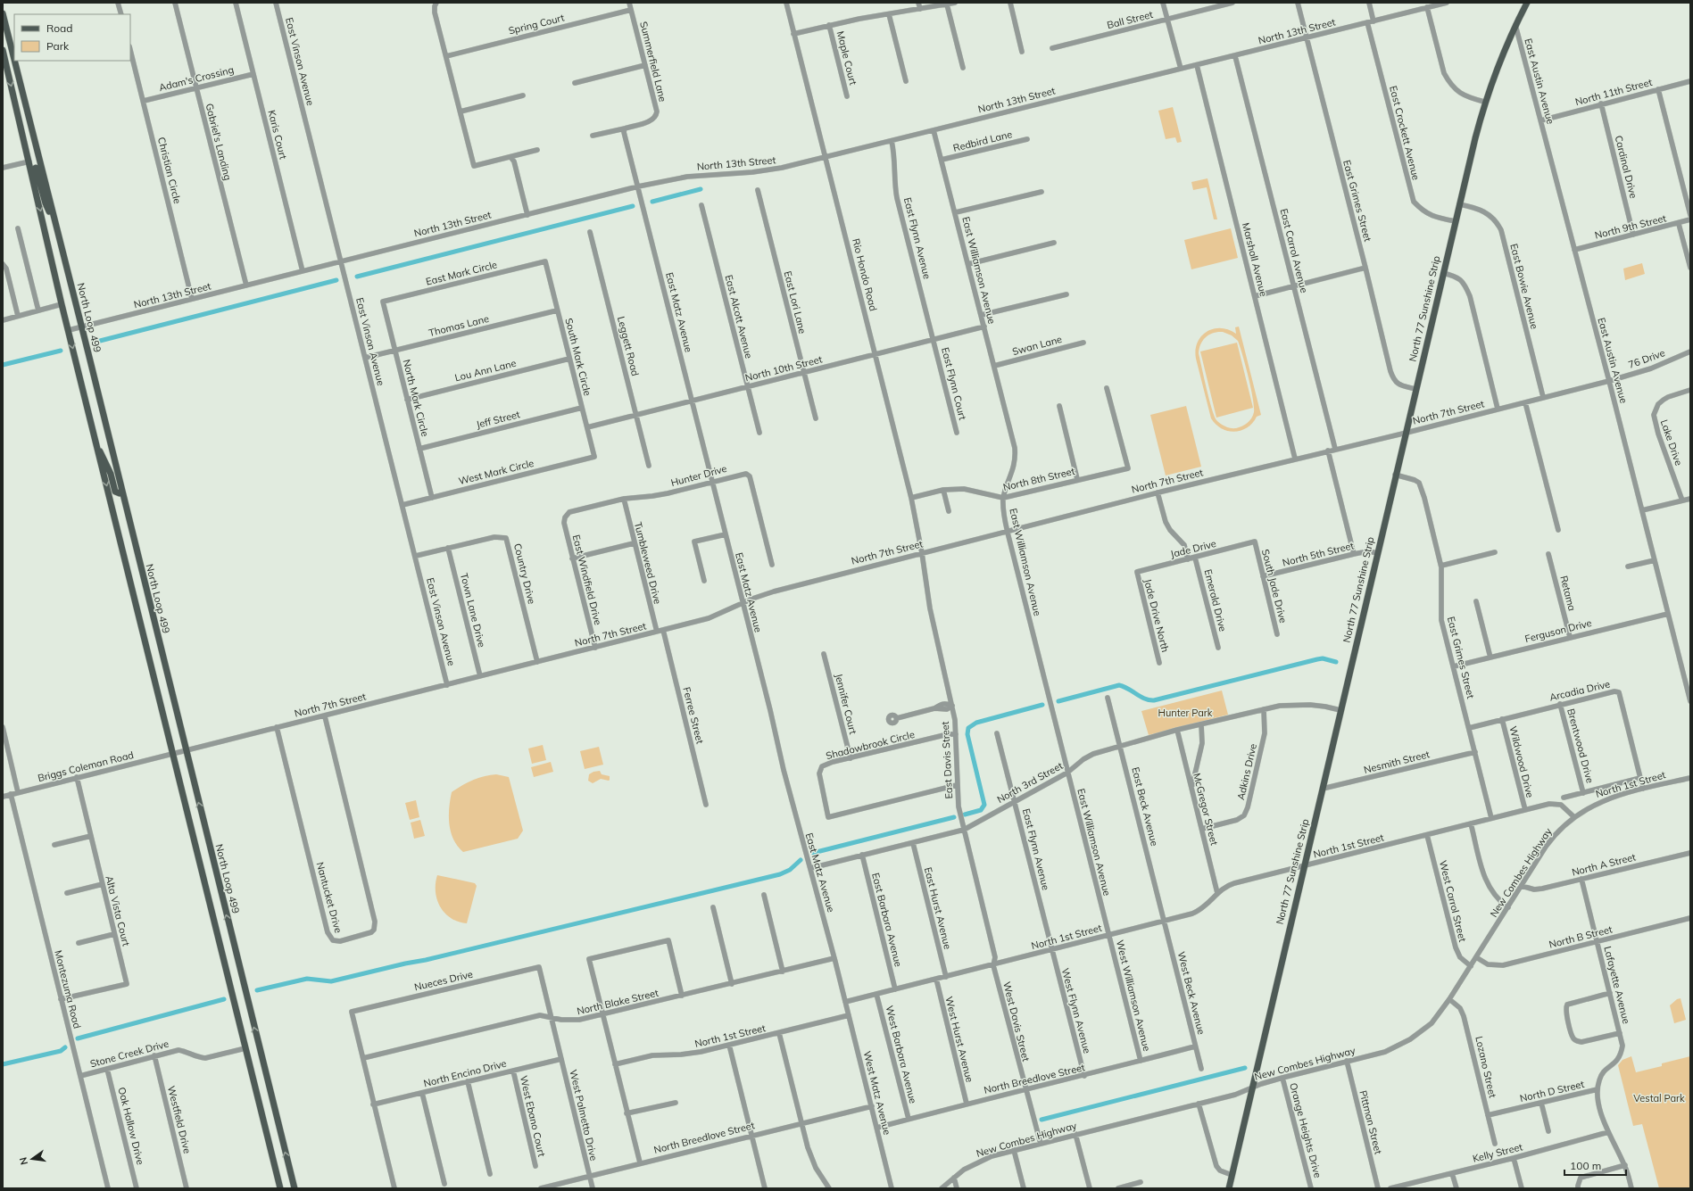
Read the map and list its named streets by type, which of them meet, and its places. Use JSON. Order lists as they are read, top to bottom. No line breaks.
{"streets":{"main road":["North 77 Sunshine Strip","North Loop 499"],"street":["Ball Street","Spring Court","North 13th Street","Maple Court","East Vinson Avenue","Summerfield Lane","Adam's Crossing","East Austin Avenue","North 11th Street","East Crockett Avenue","Karis Court","Redbird Lane","Gabriel's Landing","Cardinal Drive","Christian Circle","East Grimes Street","North 9th Street","East Flynn Avenue","East Carrol Avenue","Marshall Avenue","East Williamson Avenue","East Mark Circle","Rio Hondo Road","East Bowie Avenue","East Lori Lane","East Matz Avenue","East Alcott Avenue","Thomas Lane","Swan Lane","Leggett Road","South Mark Circle","76 Drive","North 10th Street","Lou Ann Lane","East Flynn Court","North Mark Circle","North 7th Street","Jeff Street","Lake Drive","West Mark Circle","Hunter Drive","North 8th Street","Jade Drive","North 5th Street","Tumbleweed Drive","Country Drive","East Windfield Drive","South Jade Drive","Retama","Emerald Drive","Town Lane Drive","Jade Drive North","Ferguson Drive","Arcadia Drive","Jennifer Court","Ferree Street","Shadowbrook Circle","Brentwood Drive","East Davis Street","Nesmith Street","Wildwood Drive","Briggs Coleman Road","Adkins Drive","North 3rd Street","North 1st Street","East Beck Avenue","McGregor Street","North A Street","New Combes Highway","Nantucket Drive","West Carrol Street","East Hurst Avenue","Alta Vista Court","East Barbara Avenue","North B Street","Nueces Drive","Lafayette Avenue","Montezuma Road","West Beck Avenue","West Williamson Avenue","North Blake Street","West Flynn Avenue","West Davis Street","West Hurst Avenue","Stone Creek Drive","West Barbara Avenue","Lozano Street","North Encino Drive","North Breedlove Street","North D Street","West Matz Avenue","West Palmetto Drive","West Ebano Court","Westfield Drive","Pittman Street","Oak Hallow Drive","Orange Heights Drive","Kelly Street"]},"crossings":[["Spring Court","Summerfield Lane"],["North 13th Street","East Vinson Avenue"],["North 13th Street","East Crockett Avenue"],["North 13th Street","Karis Court"],["North 13th Street","Gabriel's Landing"],["North 13th Street","Christian Circle"],["North 13th Street","East Grimes Street"],["North 13th Street","East Flynn Avenue"],["North 13th Street","East Carrol Avenue"],["North 13th Street","Marshall Avenue"],["North 13th Street","East Williamson Avenue"],["North 13th Street","Rio Hondo Road"],["North 13th Street","East Matz Avenue"],["North 13th Street","North Loop 499"],["East Vinson Avenue","Thomas Lane"],["East Vinson Avenue","North 7th Street"],["East Vinson Avenue","West Mark Circle"],["East Vinson Avenue","Country Drive"],["Adam's Crossing","Karis Court"],["Adam's Crossing","Gabriel's Landing"],["Adam's Crossing","Christian Circle"],["East Austin Avenue","North 11th Street"],["East Austin Avenue","North 9th Street"],["East Austin Avenue","North 77 Sunshine Strip"],["East Austin Avenue","76 Drive"],["East Austin Avenue","North 7th Street"],["East Austin Avenue","Ferguson Drive"],["North 11th Street","Cardinal Drive"],["East Crockett Avenue","North 77 Sunshine Strip"],["Redbird Lane","East Williamson Avenue"],["Cardinal Drive","North 9th Street"],["East Grimes Street","North 77 Sunshine Strip"],["East Grimes Street","Ferguson Drive"],["East Grimes Street","Arcadia Drive"],["East Grimes Street","Nesmith Street"],["East Grimes Street","North 1st Street"],["East Flynn Avenue","North 10th Street"],["East Flynn Avenue","East Flynn Court"],["East Flynn Avenue","North 3rd Street"],["East Flynn Avenue","North 1st Street"],["East Flynn Avenue","West Flynn Avenue"],["East Carrol Avenue","North 7th Street"],["Marshall Avenue","North 7th Street"],["East Williamson Avenue","Swan Lane"],["East Williamson Avenue","North 10th Street"],["East Williamson Avenue","North 7th Street"],["East Williamson Avenue","North 8th Street"],["East Williamson Avenue","North 3rd Street"],["East Williamson Avenue","North 1st Street"],["East Williamson Avenue","West Williamson Avenue"],["East Mark Circle","South Mark Circle"],["East Mark Circle","North Mark Circle"],["Rio Hondo Road","North 10th Street"],["Rio Hondo Road","North 7th Street"],["Rio Hondo Road","North 8th Street"],["Rio Hondo Road","East Davis Street"],["East Bowie Avenue","North 77 Sunshine Strip"],["East Bowie Avenue","North 7th Street"],["East Lori Lane","North 10th Street"],["North 77 Sunshine Strip","North 7th Street"],["North 77 Sunshine Strip","North 5th Street"],["North 77 Sunshine Strip","Nesmith Street"],["North 77 Sunshine Strip","North 3rd Street"],["North 77 Sunshine Strip","North 1st Street"],["North 77 Sunshine Strip","New Combes Highway"],["East Matz Avenue","North 10th Street"],["East Matz Avenue","North 7th Street"],["East Matz Avenue","Hunter Drive"],["East Matz Avenue","North 3rd Street"],["East Matz Avenue","North 1st Street"],["East Matz Avenue","North Blake Street"],["East Matz Avenue","West Matz Avenue"],["East Alcott Avenue","North 10th Street"],["North Loop 499","North 7th Street"],["Thomas Lane","South Mark Circle"],["Thomas Lane","North Mark Circle"],["Leggett Road","North 10th Street"],["South Mark Circle","North 10th Street"],["South Mark Circle","Lou Ann Lane"],["South Mark Circle","Jeff Street"],["South Mark Circle","West Mark Circle"],["76 Drive","North 7th Street"],["North 10th Street","East Flynn Court"],["Lou Ann Lane","North Mark Circle"],["North Mark Circle","Jeff Street"],["North Mark Circle","West Mark Circle"],["North 7th Street","Tumbleweed Drive"],["North 7th Street","Country Drive"],["North 7th Street","East Windfield Drive"],["North 7th Street","Town Lane Drive"],["North 7th Street","Ferree Street"],["North 7th Street","East Davis Street"],["North 7th Street","Briggs Coleman Road"],["North 7th Street","Nantucket Drive"],["Hunter Drive","Tumbleweed Drive"],["Hunter Drive","East Windfield Drive"],["Jade Drive","South Jade Drive"],["Jade Drive","Emerald Drive"],["Jade Drive","Jade Drive North"],["North 5th Street","South Jade Drive"],["Country Drive","Town Lane Drive"],["Retama","Ferguson Drive"],["Arcadia Drive","Brentwood Drive"],["Arcadia Drive","Wildwood Drive"],["Arcadia Drive","North 1st Street"],["Jennifer Court","Shadowbrook Circle"],["Shadowbrook Circle","East Davis Street"],["East Davis Street","North 3rd Street"],["East Davis Street","North 1st Street"],["East Davis Street","West Davis Street"],["Wildwood Drive","North 1st Street"],["Briggs Coleman Road","Alta Vista Court"],["Briggs Coleman Road","Montezuma Road"],["Adkins Drive","North 3rd Street"],["Adkins Drive","McGregor Street"],["North 3rd Street","East Beck Avenue"],["North 3rd Street","McGregor Street"],["North 3rd Street","East Hurst Avenue"],["North 3rd Street","East Barbara Avenue"],["North 1st Street","East Beck Avenue"],["North 1st Street","McGregor Street"],["North 1st Street","New Combes Highway"],["North 1st Street","West Carrol Street"],["North 1st Street","East Hurst Avenue"],["North 1st Street","East Barbara Avenue"],["North 1st Street","West Beck Avenue"],["North 1st Street","West Williamson Avenue"],["North 1st Street","West Flynn Avenue"],["North 1st Street","West Davis Street"],["North 1st Street","West Hurst Avenue"],["North 1st Street","West Barbara Avenue"],["North 1st Street","West Matz Avenue"],["East Beck Avenue","West Beck Avenue"],["North A Street","New Combes Highway"],["North A Street","Lafayette Avenue"],["New Combes Highway","West Carrol Street"],["New Combes Highway","North B Street"],["New Combes Highway","West Davis Street"],["New Combes Highway","Lozano Street"],["New Combes Highway","Pittman Street"],["New Combes Highway","Orange Heights Drive"],["Alta Vista Court","Montezuma Road"],["North B Street","Lafayette Avenue"],["Nueces Drive","North Blake Street"],["Nueces Drive","West Palmetto Drive"],["Lafayette Avenue","North D Street"],["Montezuma Road","Stone Creek Drive"],["West Beck Avenue","North Breedlove Street"],["West Williamson Avenue","North Breedlove Street"],["North Blake Street","West Palmetto Drive"],["West Flynn Avenue","North Breedlove Street"],["West Davis Street","North Breedlove Street"],["West Hurst Avenue","North Breedlove Street"],["Stone Creek Drive","Westfield Drive"],["Stone Creek Drive","Oak Hallow Drive"],["West Barbara Avenue","North Breedlove Street"],["Lozano Street","North D Street"],["North Encino Drive","West Palmetto Drive"],["North Encino Drive","West Ebano Court"],["North Breedlove Street","West Matz Avenue"],["North Breedlove Street","West Palmetto Drive"]],"parks":["Hunter Park","Vestal Park"],"legend":["Road","Park"],"scale_bar":"100 m","north":"left"}
